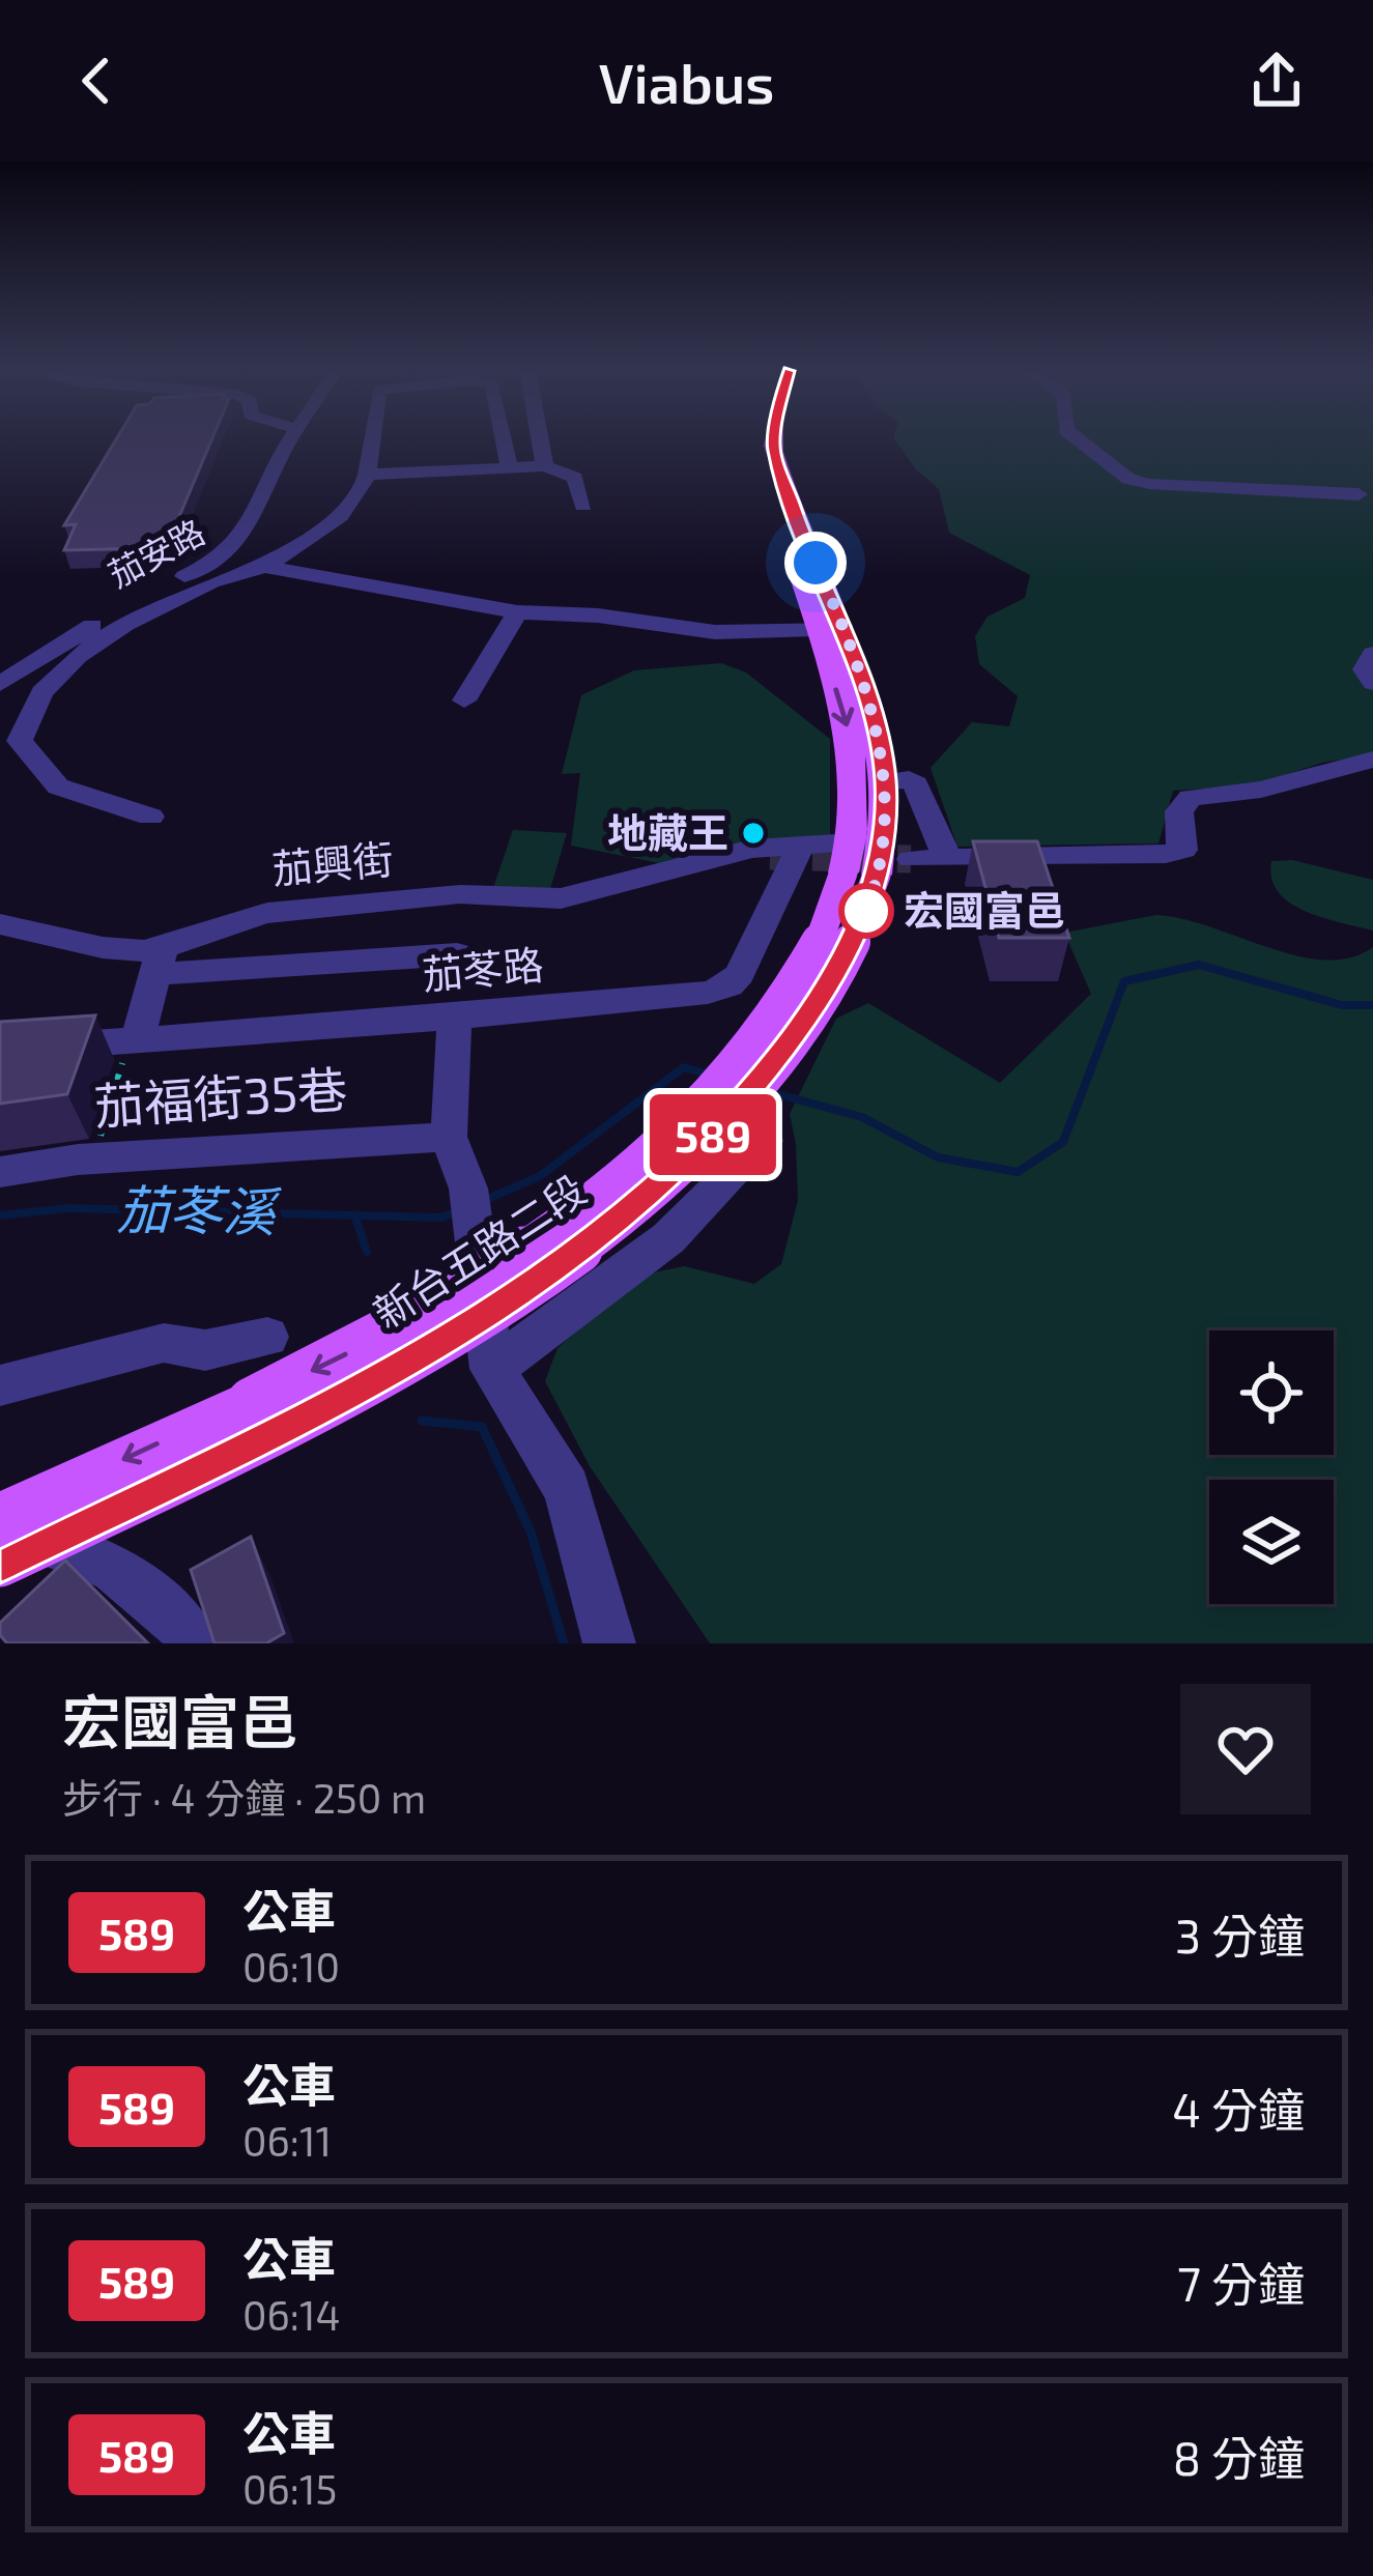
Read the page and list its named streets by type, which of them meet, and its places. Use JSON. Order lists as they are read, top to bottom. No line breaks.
{"streets":{"main road":["新台五路二段"],"street":["茄安路","茄興街","茄苳路","茄福街35巷"]},"crossings":[["茄興街","茄苳路"]],"water":["茄苳溪"],"places":["地藏王","宏國富邑"],"lines":["bus line 589"],"page":{"header":"Viabus","on_map":"589","heading":["宏國富邑","步行 · 4 分鐘 · 250 m"],"list":[{"mark":"589","name":"公車","note":"06:10","value":"3 分鐘"},{"mark":"589","name":"公車","note":"06:11","value":"4 分鐘"},{"mark":"589","name":"公車","note":"06:14","value":"7 分鐘"},{"mark":"589","name":"公車","note":"06:15","value":"8 分鐘"}]}}
